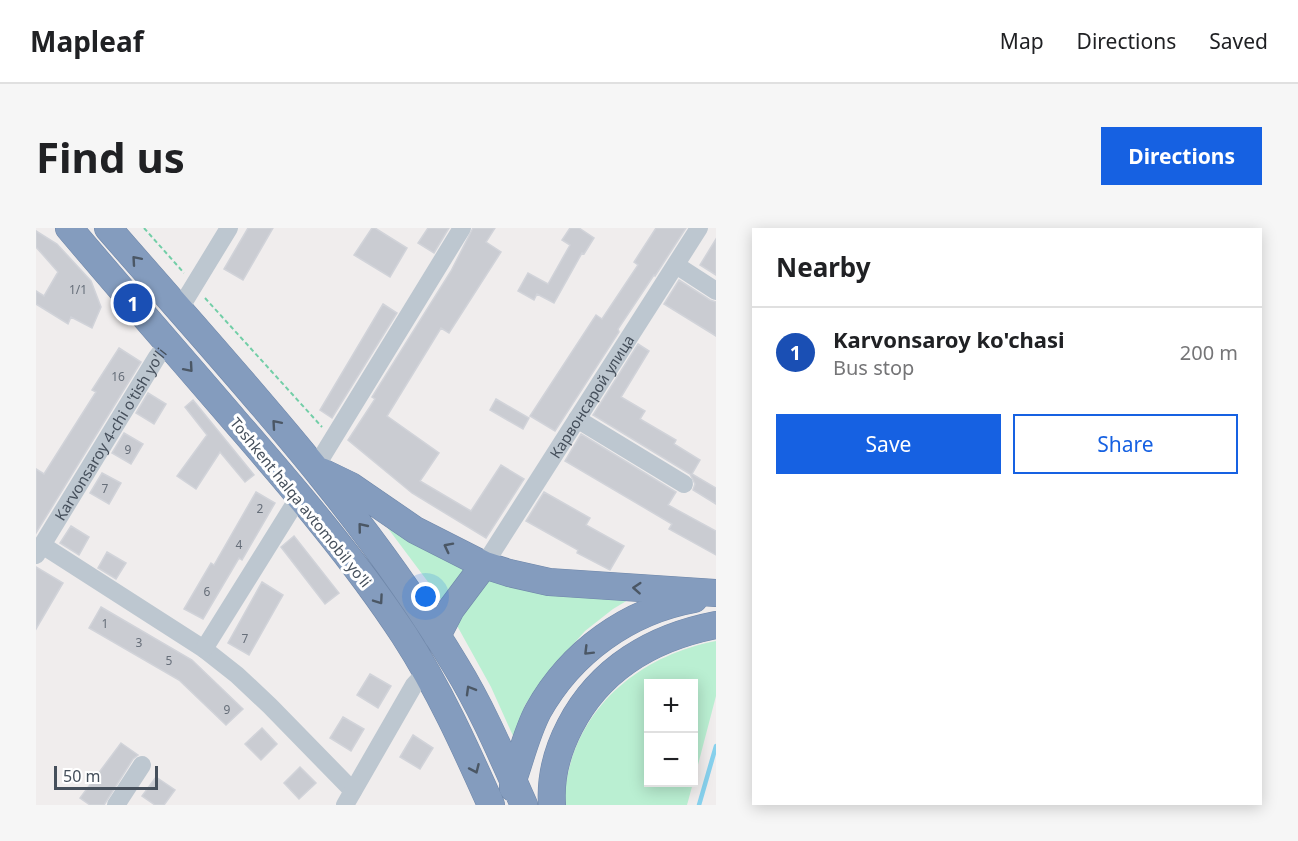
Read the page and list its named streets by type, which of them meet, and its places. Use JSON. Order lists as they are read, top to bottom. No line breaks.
{"streets":{"highway":["Toshkent halqa avtomobil yo'li"],"street":["Карвонсарой улица","Karvonsaroy 4-chi o'tish yo'li"]},"crossings":[["Karvonsaroy 4-chi o'tish yo'li","Toshkent halqa avtomobil yo'li"]],"house_numbers":["1/1","16","9","7","2","4","6","1","7","3","5","9"],"scale_bar":"50 m","page":{"header":"Mapleaf","nav":["Map","Directions","Saved"],"buttons":["Directions",["Save","Share"]],"title":"Find us","heading":"Nearby","pins":"1","list":[{"mark":"1","name":"Karvonsaroy ko'chasi","note":"Bus stop","value":"200 m"}],"map_buttons":["+","−"],"scale":"50 m"}}
